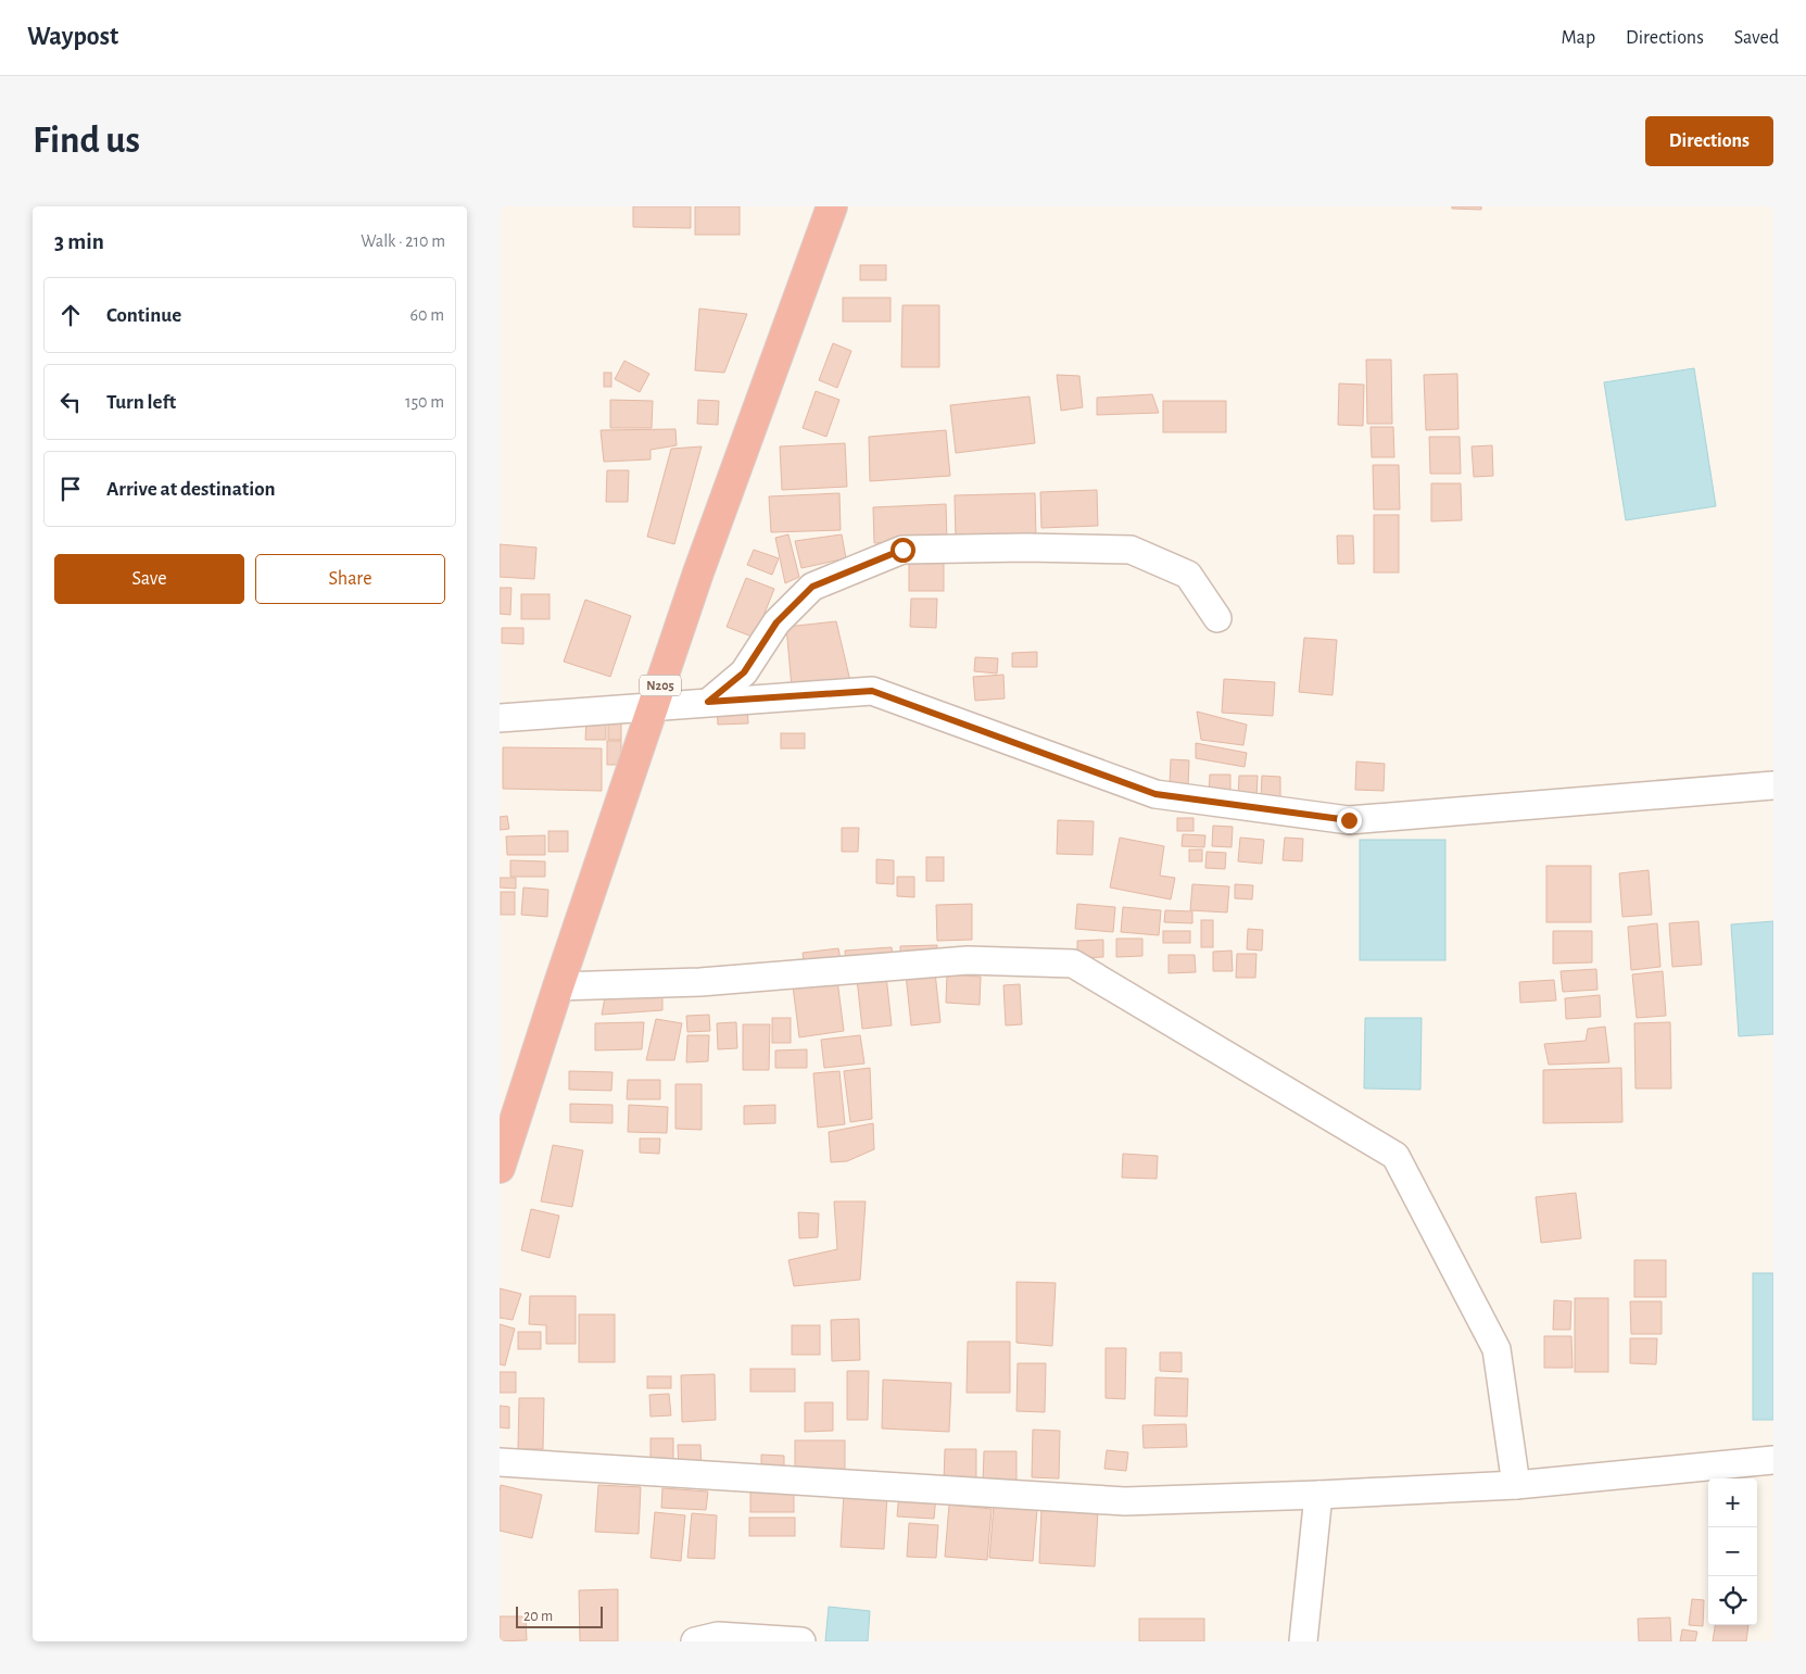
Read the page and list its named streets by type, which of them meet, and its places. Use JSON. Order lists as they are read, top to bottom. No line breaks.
{"streets":{"highway":["N205"]},"scale_bar":"20 m","page":{"header":"Waypost","nav":["Map","Directions","Saved"],"buttons":["Directions",["Save","Share"]],"title":"Find us","heading":["3 min","Walk · 210 m"],"list":[["Continue","60 m"],["Turn left","150 m"],"Arrive at destination"],"map_buttons":["+","−"],"scale":"20 m"}}
